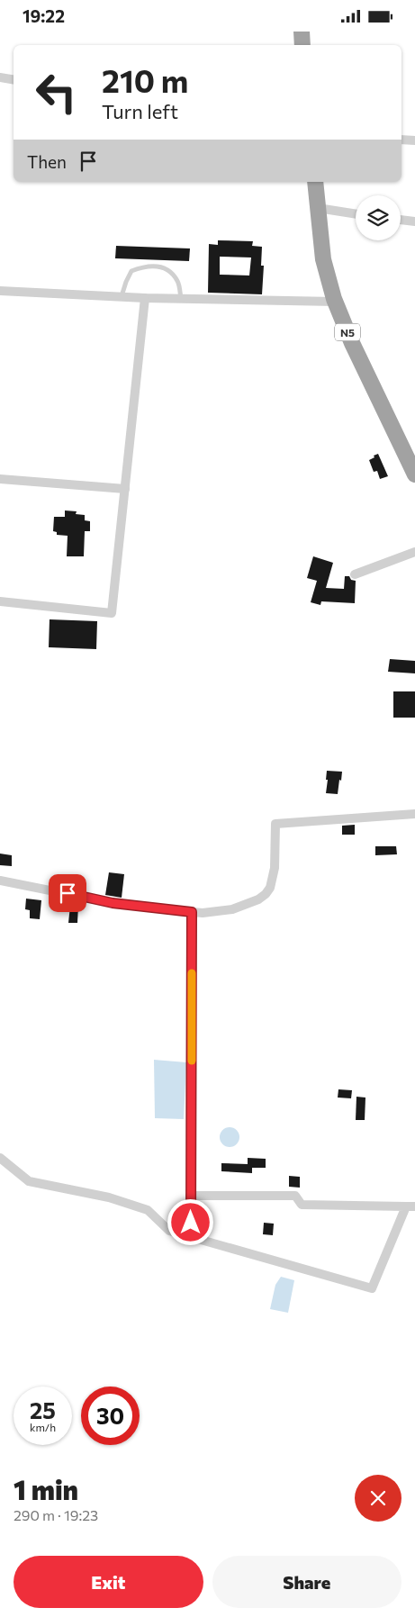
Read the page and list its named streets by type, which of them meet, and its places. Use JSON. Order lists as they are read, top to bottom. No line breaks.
{"streets":{"highway":["N5"]},"page":{"status":"19:22","turn":["210 m","Turn left"],"then":"Then","speed":"25 km/h","limit":"30","heading":["1 min","290 m · 19:23"],"buttons":["Exit","Share"]}}
